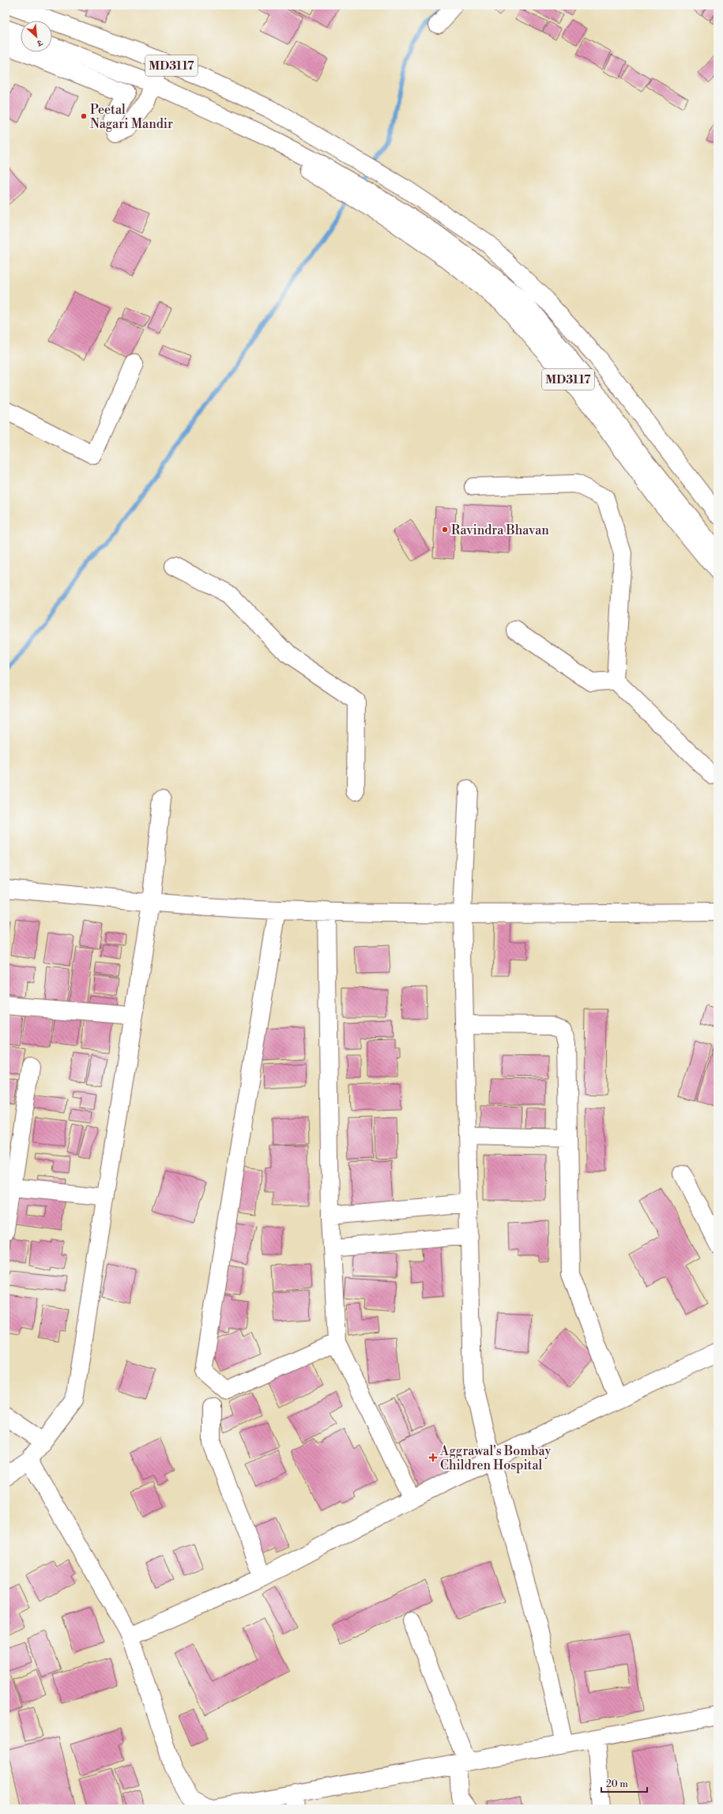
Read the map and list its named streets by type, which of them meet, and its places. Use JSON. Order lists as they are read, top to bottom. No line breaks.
{"streets":{"street":["MD3117"]},"places":{"other":["Peetal Nagari Mandir","Ravindra Bhavan"],"health":["Aggrawal's Bombay Children Hospital"]},"scale_bar":"20 m","north":"bottom right"}
